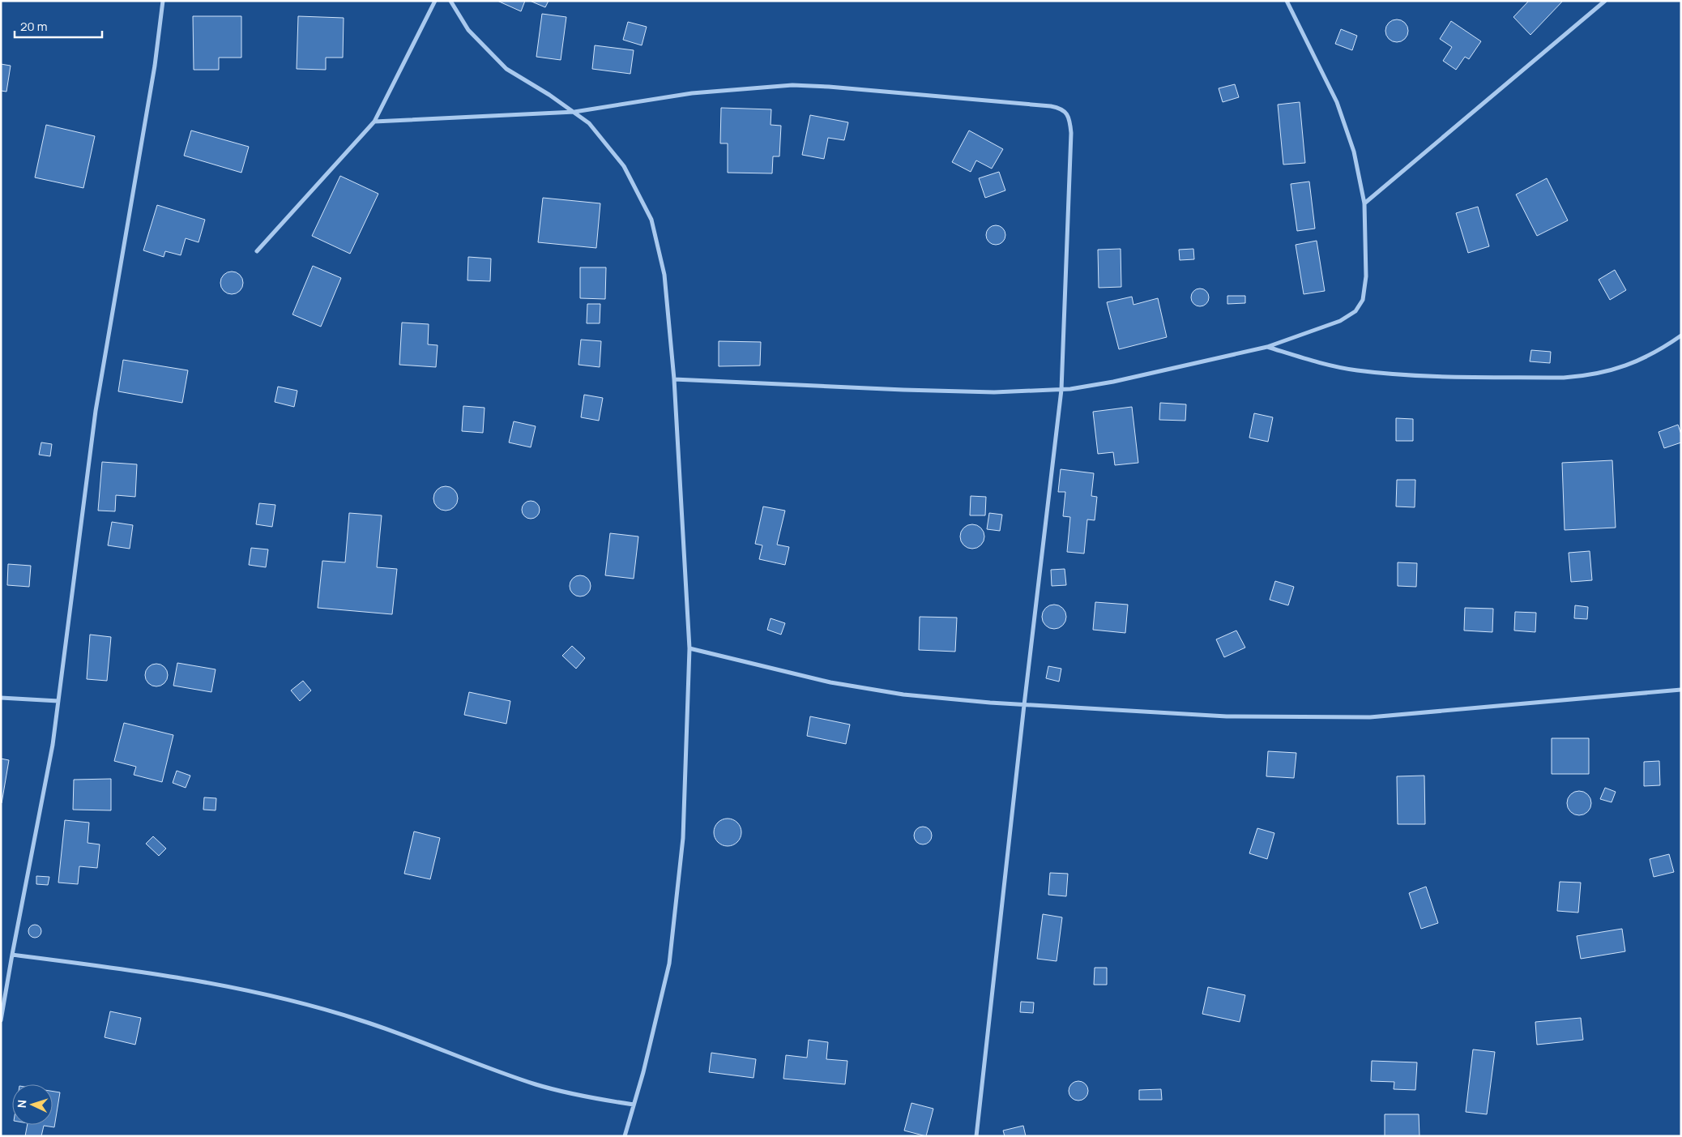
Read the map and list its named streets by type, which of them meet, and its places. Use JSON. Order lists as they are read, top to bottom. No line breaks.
{"scale_bar":"20 m","north":"left"}
